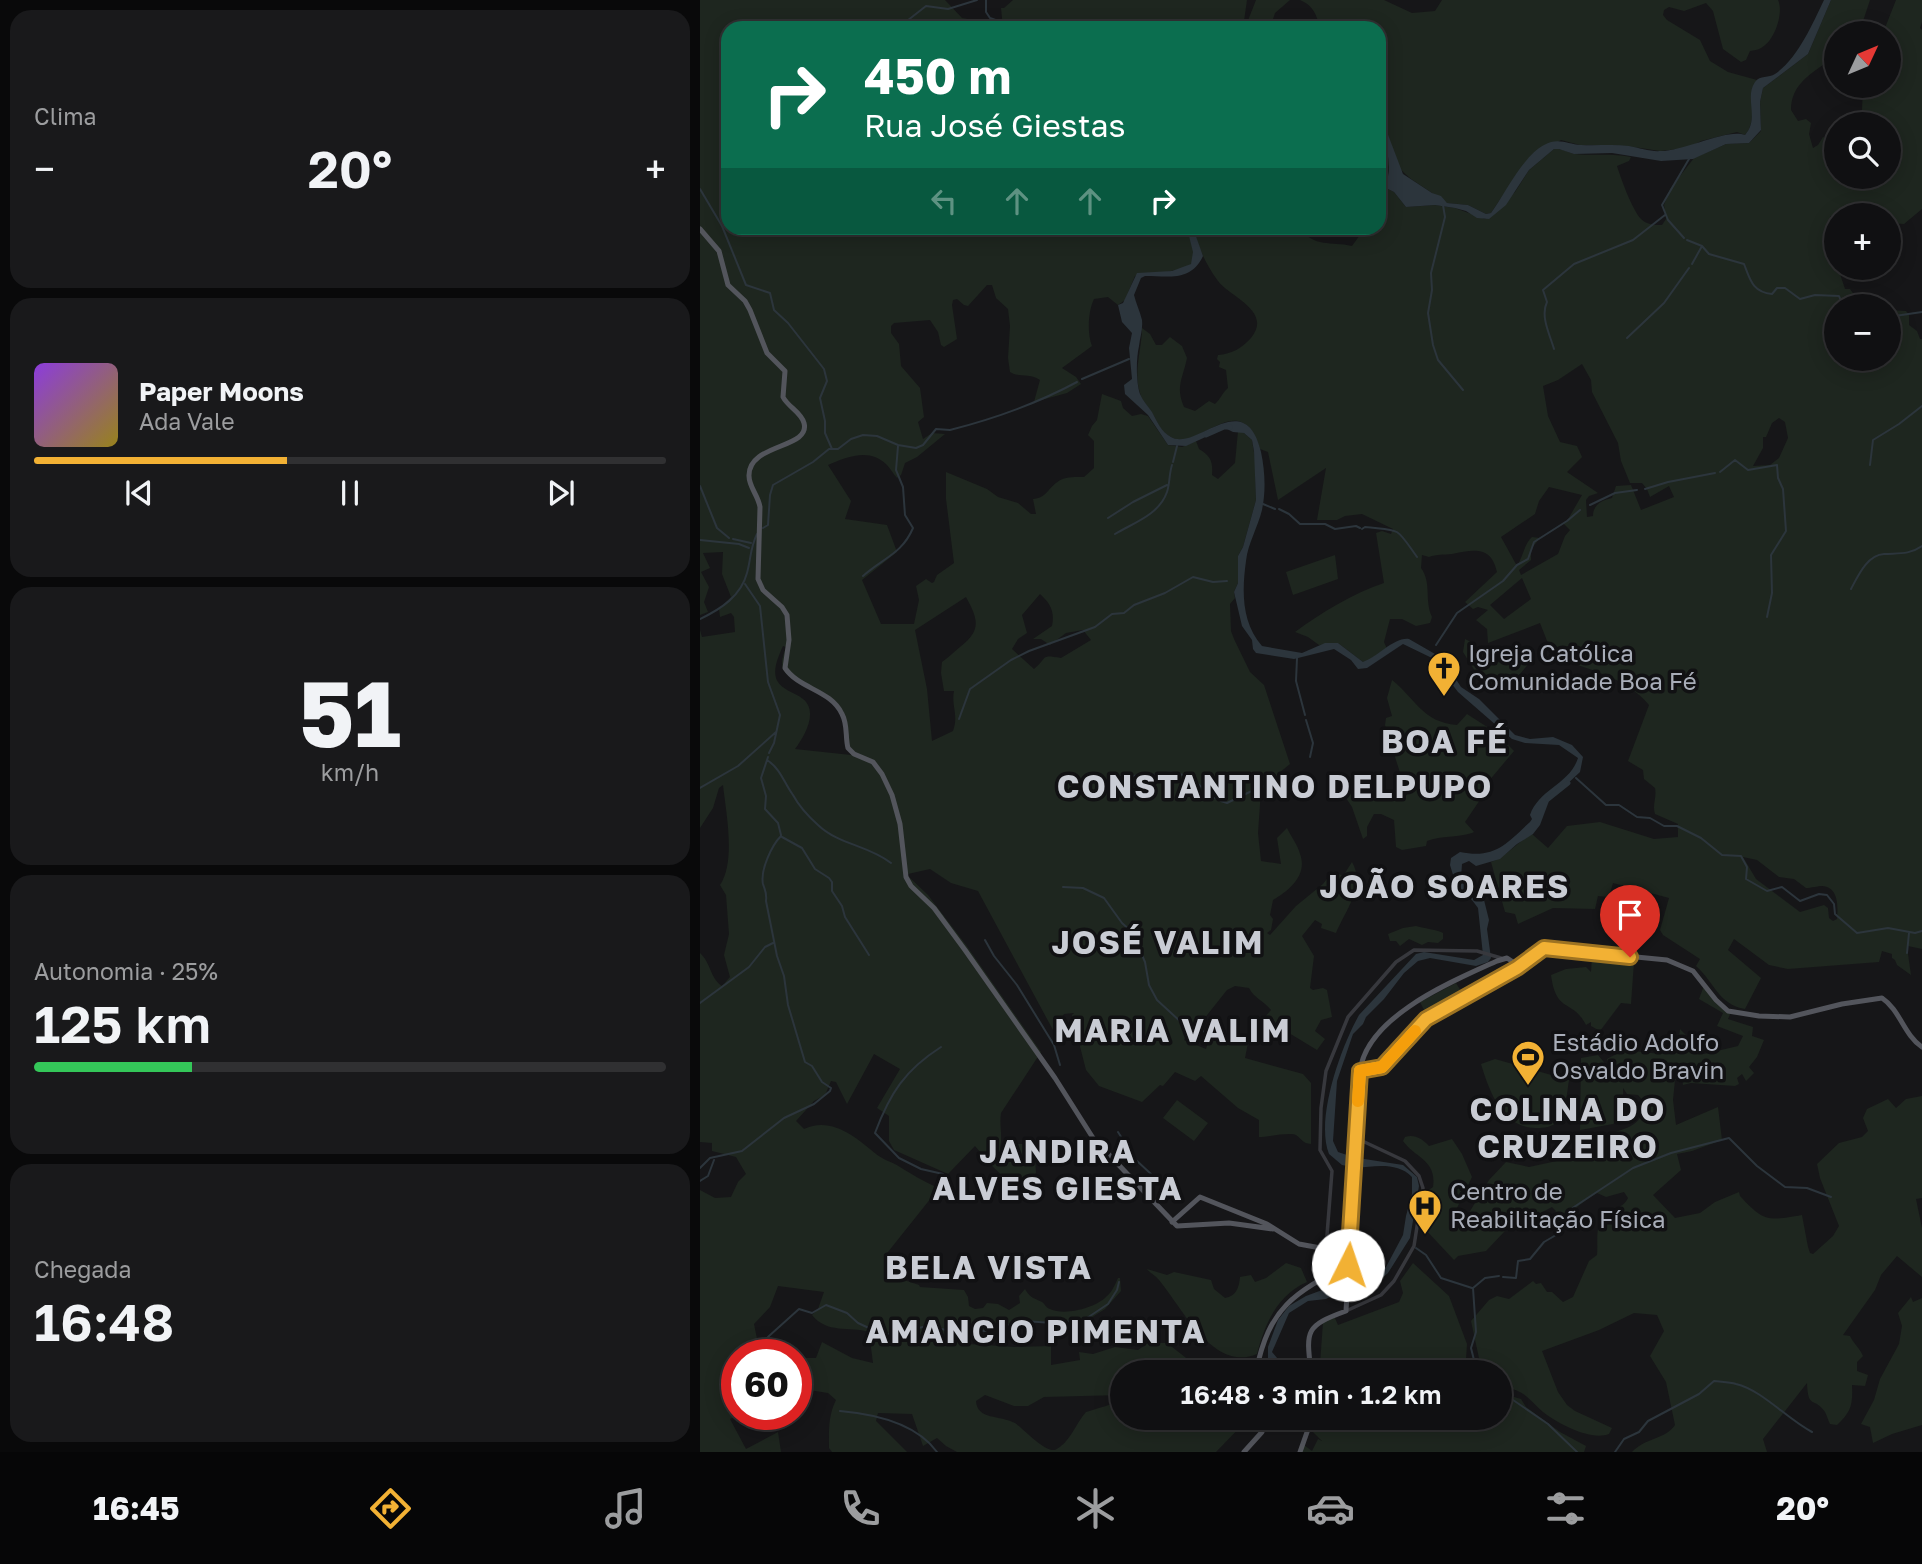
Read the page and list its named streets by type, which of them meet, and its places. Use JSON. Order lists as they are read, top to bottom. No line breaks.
{"districts":["BOA FÉ","CONSTANTINO DELPUPO","JOÃO SOARES","JOSÉ VALIM","MARIA VALIM","COLINA DO CRUZEIRO","JANDIRA ALVES GIESTA","BELA VISTA","AMANCIO PIMENTA"],"places":{"church":["Igreja Católica Comunidade Boa Fé"],"sports":["Estádio Adolfo Osvaldo Bravin"],"hospital":["Centro de Reabilitação Física"]},"north":"top right","page":{"tile":["Clima",["51","km/h"],["Autonomia · 25%","125 km"],["Chegada","16:48"]],"map_buttons":["+","−"],"turn":["450 m","Rua José Giestas"],"heat":["−","20°","+"],"song":["Paper Moons","Ada Vale"],"limit":"60","trip":"16:48 · 3 min · 1.2 km","tabs":["16:45","20°"]}}
